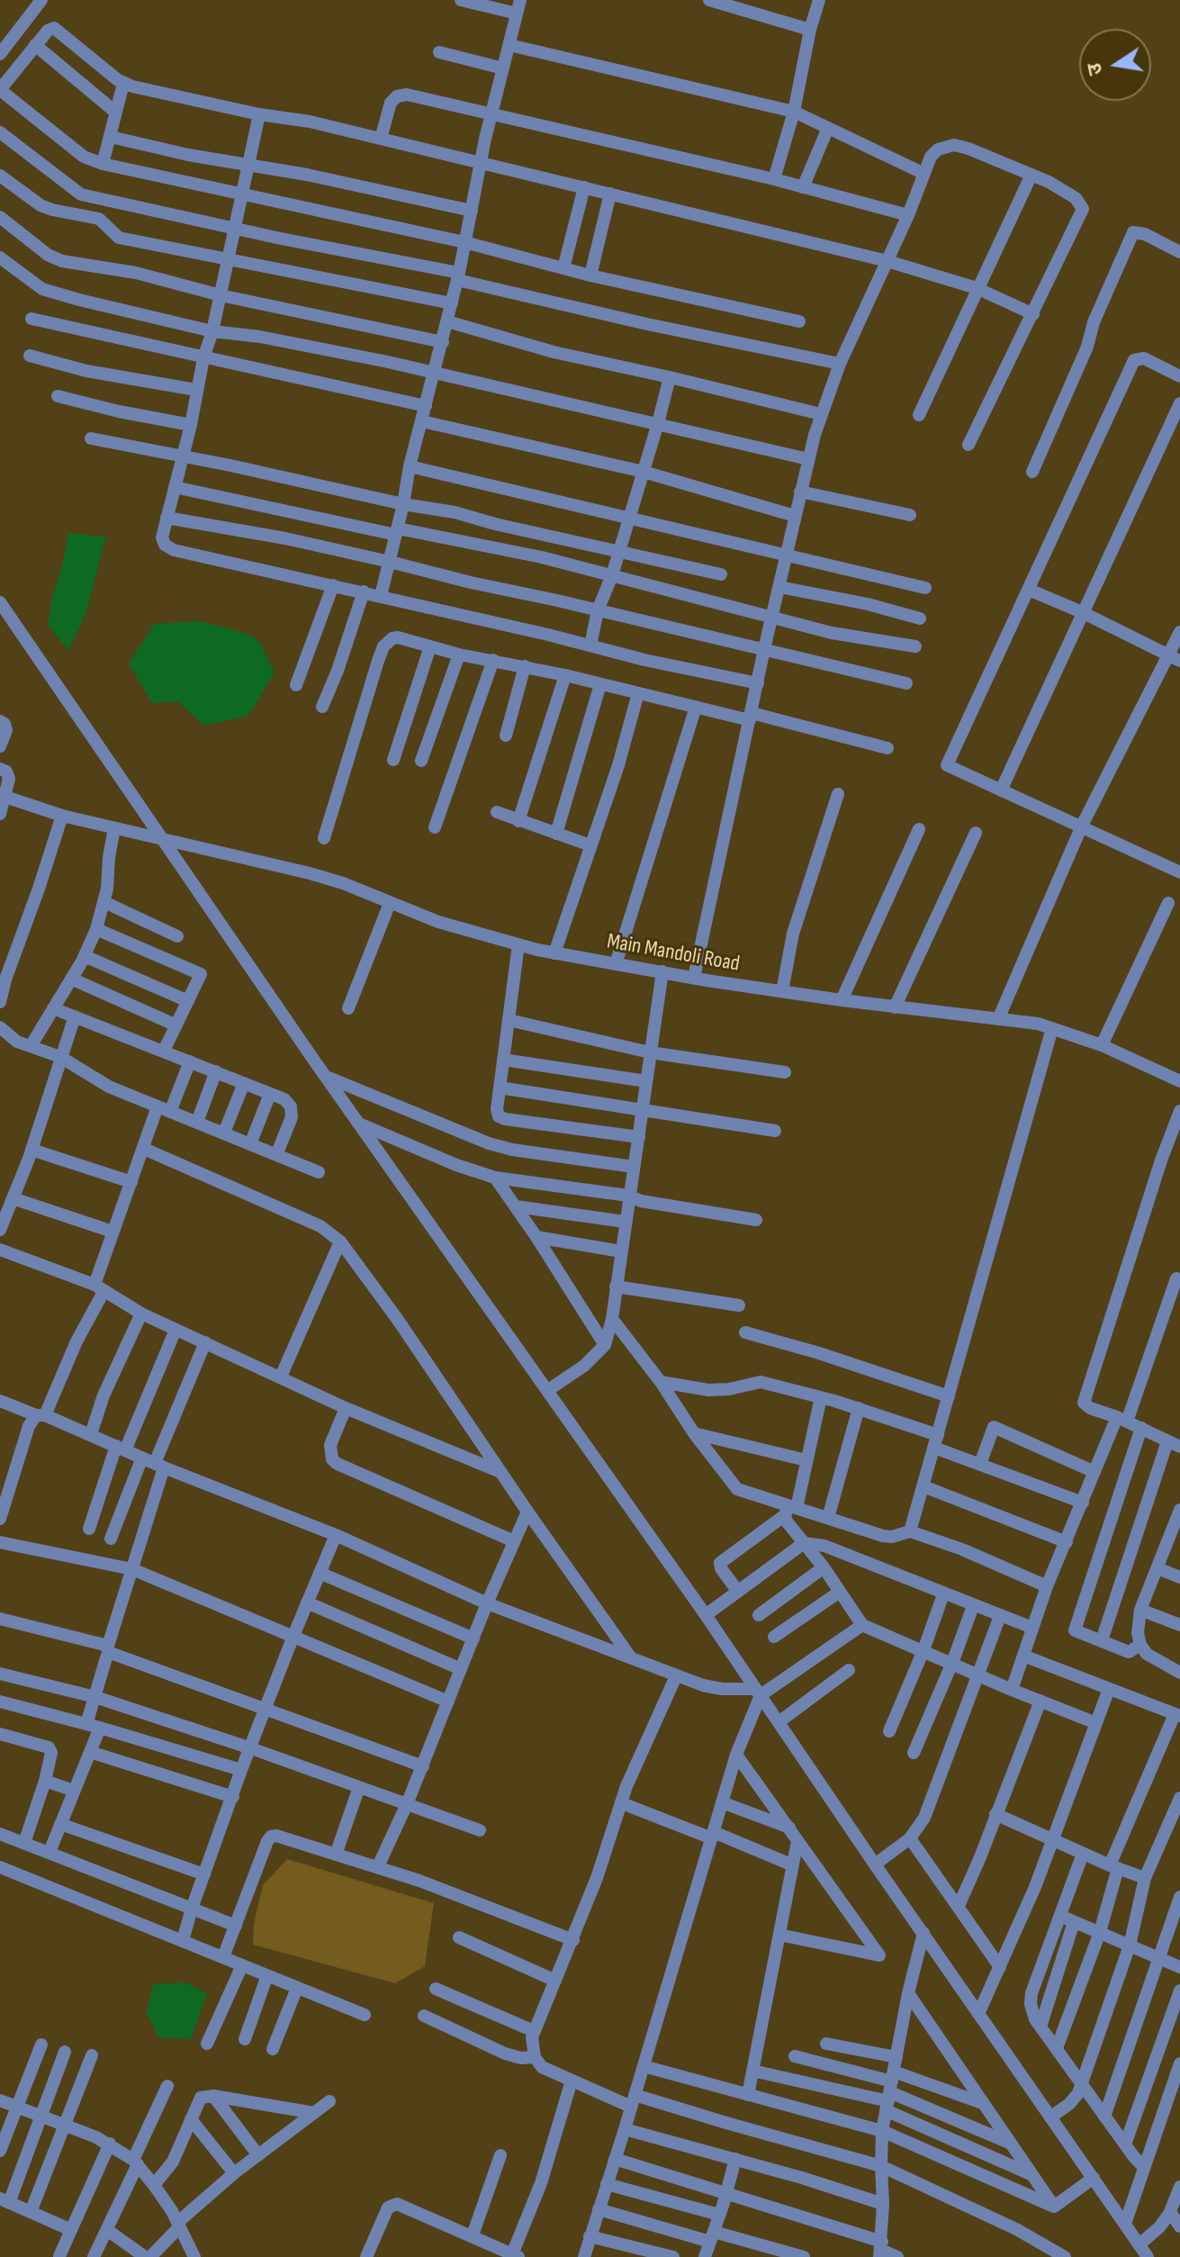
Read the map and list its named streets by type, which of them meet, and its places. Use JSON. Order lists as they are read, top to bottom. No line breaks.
{"streets":{"street":["Main Mandoli Road"]},"north":"left"}
